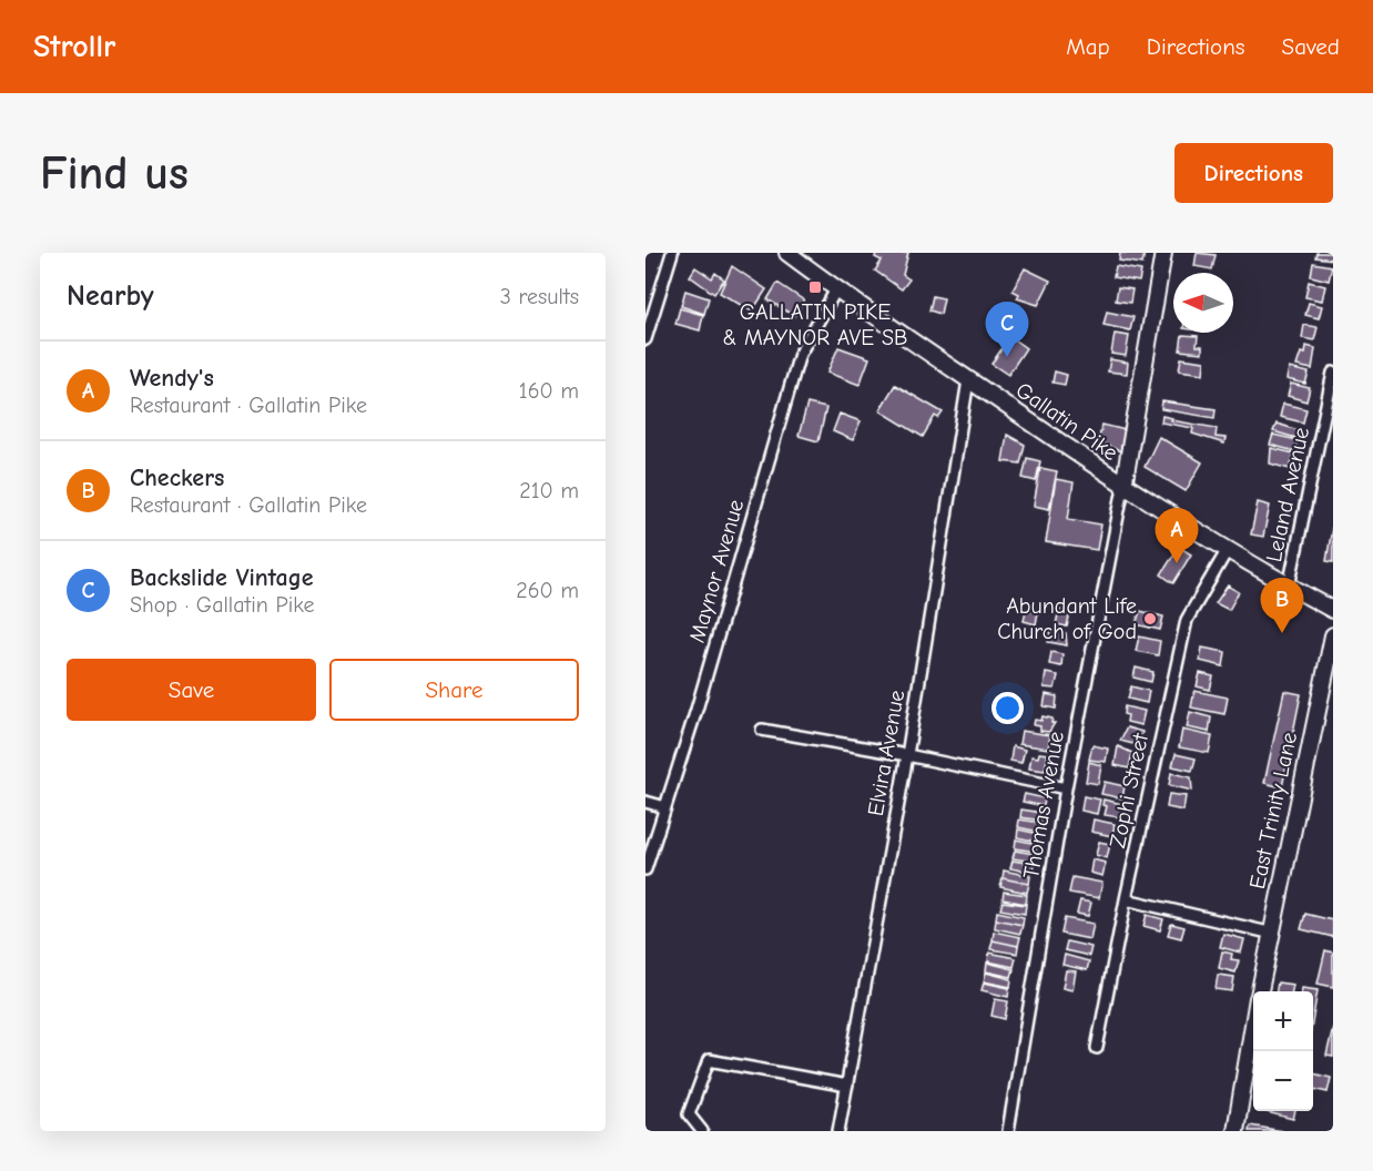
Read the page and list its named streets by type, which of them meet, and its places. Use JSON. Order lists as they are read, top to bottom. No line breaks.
{"streets":{"main road":["Gallatin Pike","East Trinity Lane"],"street":["Leland Avenue","Maynor Avenue","Elvira Avenue","Zophi Street","Thomas Avenue"]},"crossings":[["Gallatin Pike","Leland Avenue"],["Gallatin Pike","Maynor Avenue"],["Gallatin Pike","Elvira Avenue"],["Gallatin Pike","Zophi Street"],["Gallatin Pike","Thomas Avenue"]],"places":{"transit":["GALLATIN PIKE & MAYNOR AVE SB"],"other":["Abundant Life Church of God"]},"north":"left","page":{"header":"Strollr","nav":["Map","Directions","Saved"],"buttons":["Directions",["Save","Share"]],"title":"Find us","heading":["Nearby","3 results"],"pins":["C","A","B"],"list":[{"mark":"A","name":"Wendy's","note":"Restaurant · Gallatin Pike","value":"160 m"},{"mark":"B","name":"Checkers","note":"Restaurant · Gallatin Pike","value":"210 m"},{"mark":"C","name":"Backslide Vintage","note":"Shop · Gallatin Pike","value":"260 m"}],"map_buttons":["+","−"]}}
